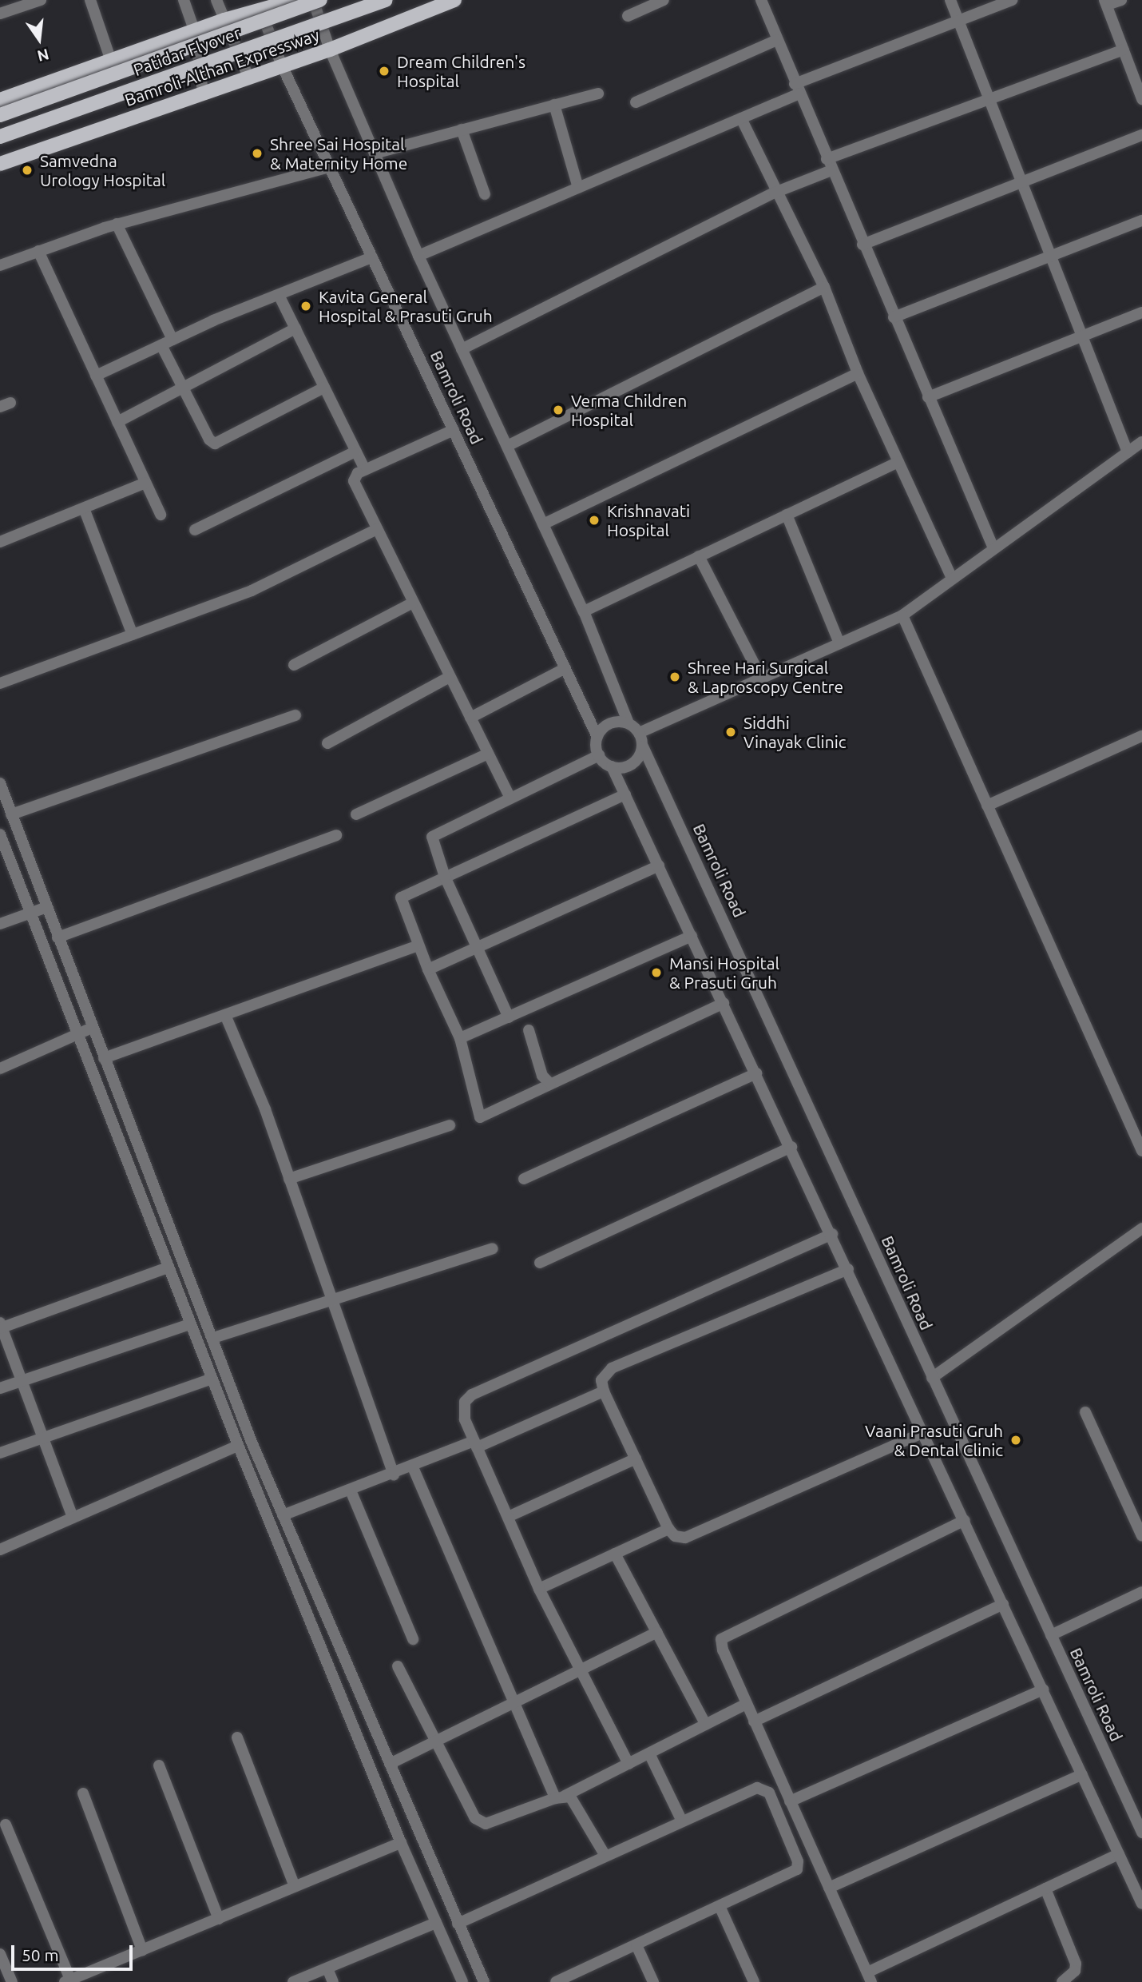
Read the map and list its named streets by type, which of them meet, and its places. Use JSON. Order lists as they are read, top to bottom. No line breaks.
{"streets":{"main road":["Patidar Flyover","Bamroli-Althan Expressway"],"street":["Bamroli Road"]},"crossings":[["Bamroli-Althan Expressway","Bamroli Road"]],"places":["Dream Children's Hospital","Shree Sai Hospital & Maternity Home","Samvedna Urology Hospital","Kavita General Hospital & Prasuti Gruh","Verma Children Hospital","Krishnavati Hospital","Shree Hari Surgical & Laproscopy Centre","Siddhi Vinayak Clinic","Mansi Hospital & Prasuti Gruh","Vaani Prasuti Gruh & Dental Clinic"],"scale_bar":"50 m","north":"bottom"}
